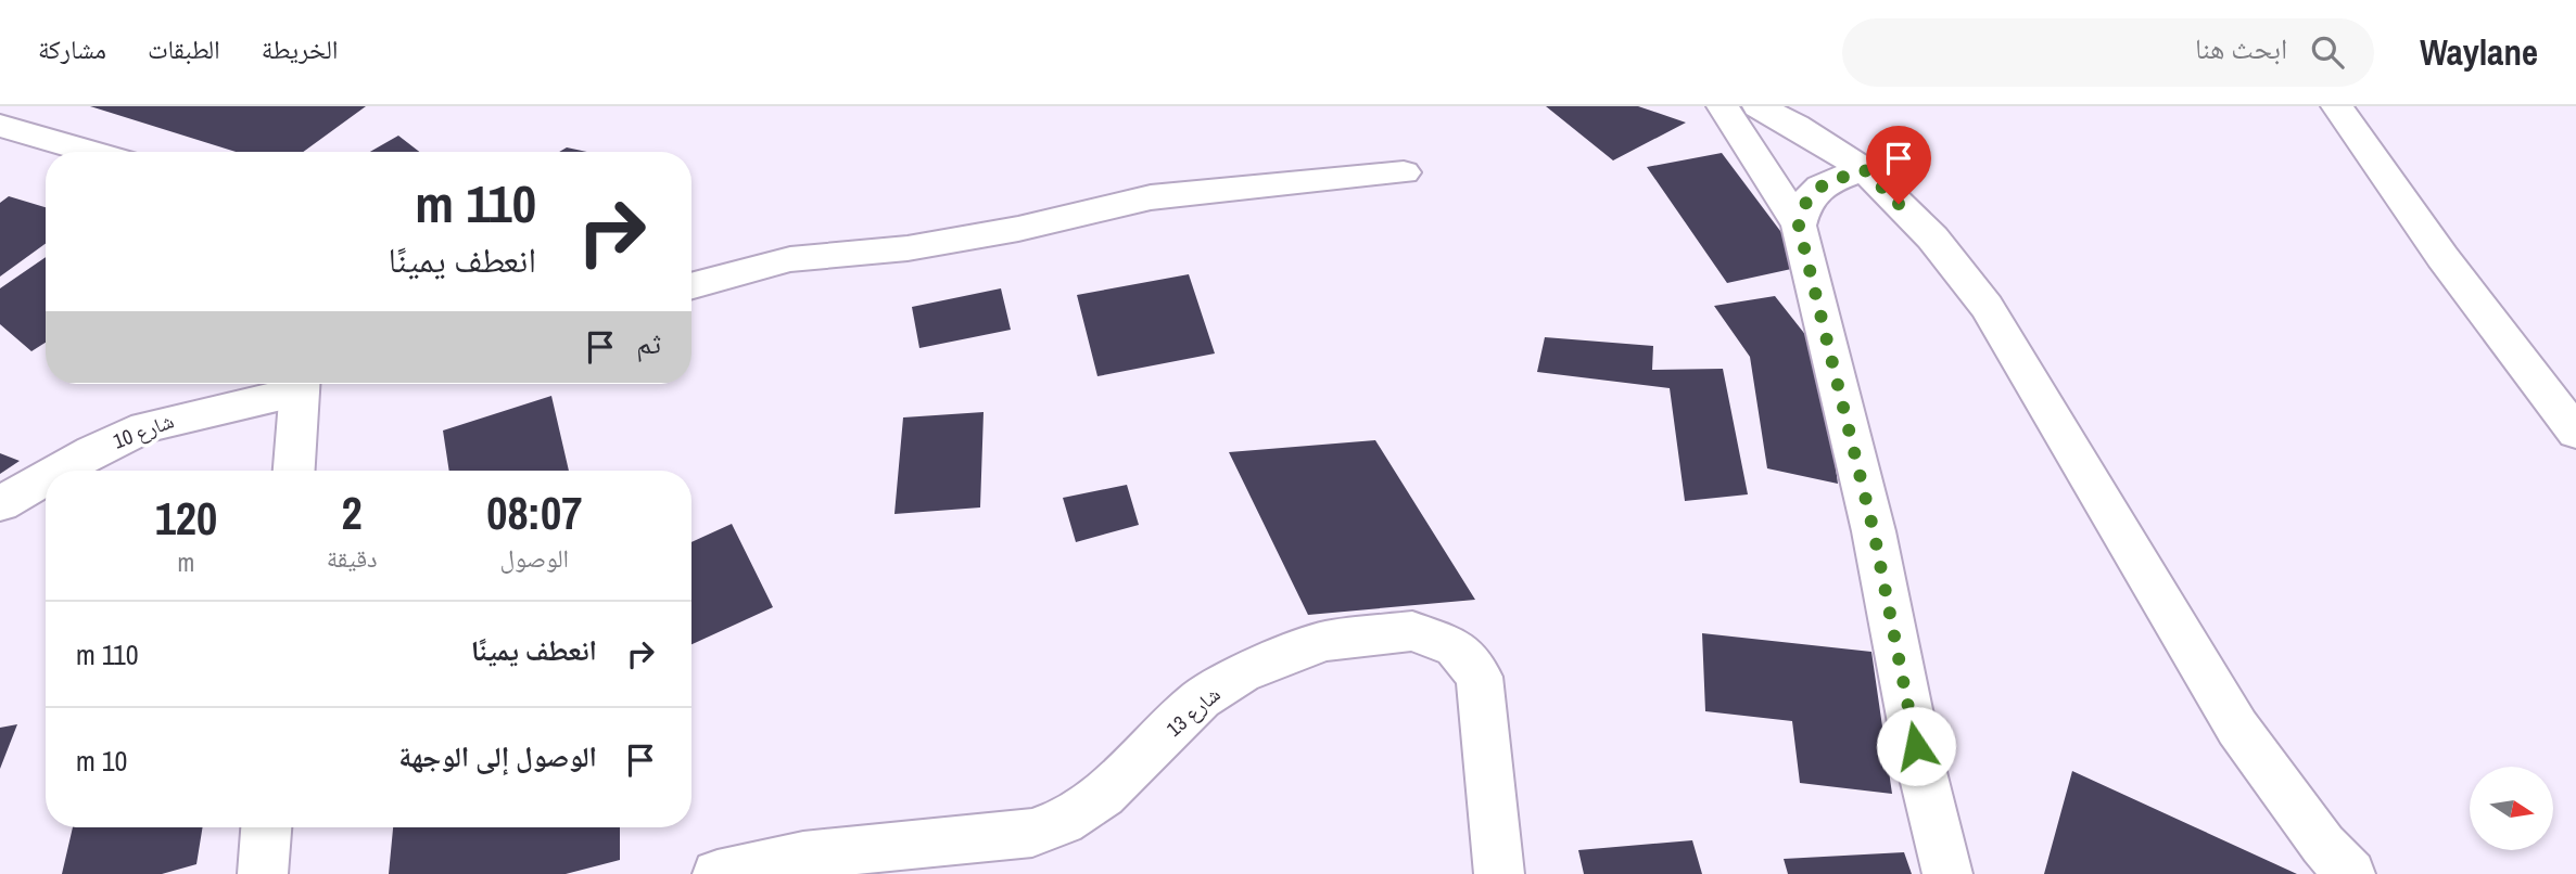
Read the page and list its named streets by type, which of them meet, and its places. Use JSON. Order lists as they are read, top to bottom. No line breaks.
{"streets":{"street":["شارع 10","شارع 13"]},"north":"right","page":{"header":"Waylane","search":"ابحث هنا","nav":["الخريطة","الطبقات","مشاركة"],"turn":["110 m","انعطف يمينًا"],"then":"ثم","eta":["08:07","الوصول","2","دقيقة","120","m"],"list":[{"name":"انعطف يمينًا","value":"110 m"},{"name":"الوصول إلى الوجهة","value":"10 m"}]}}
